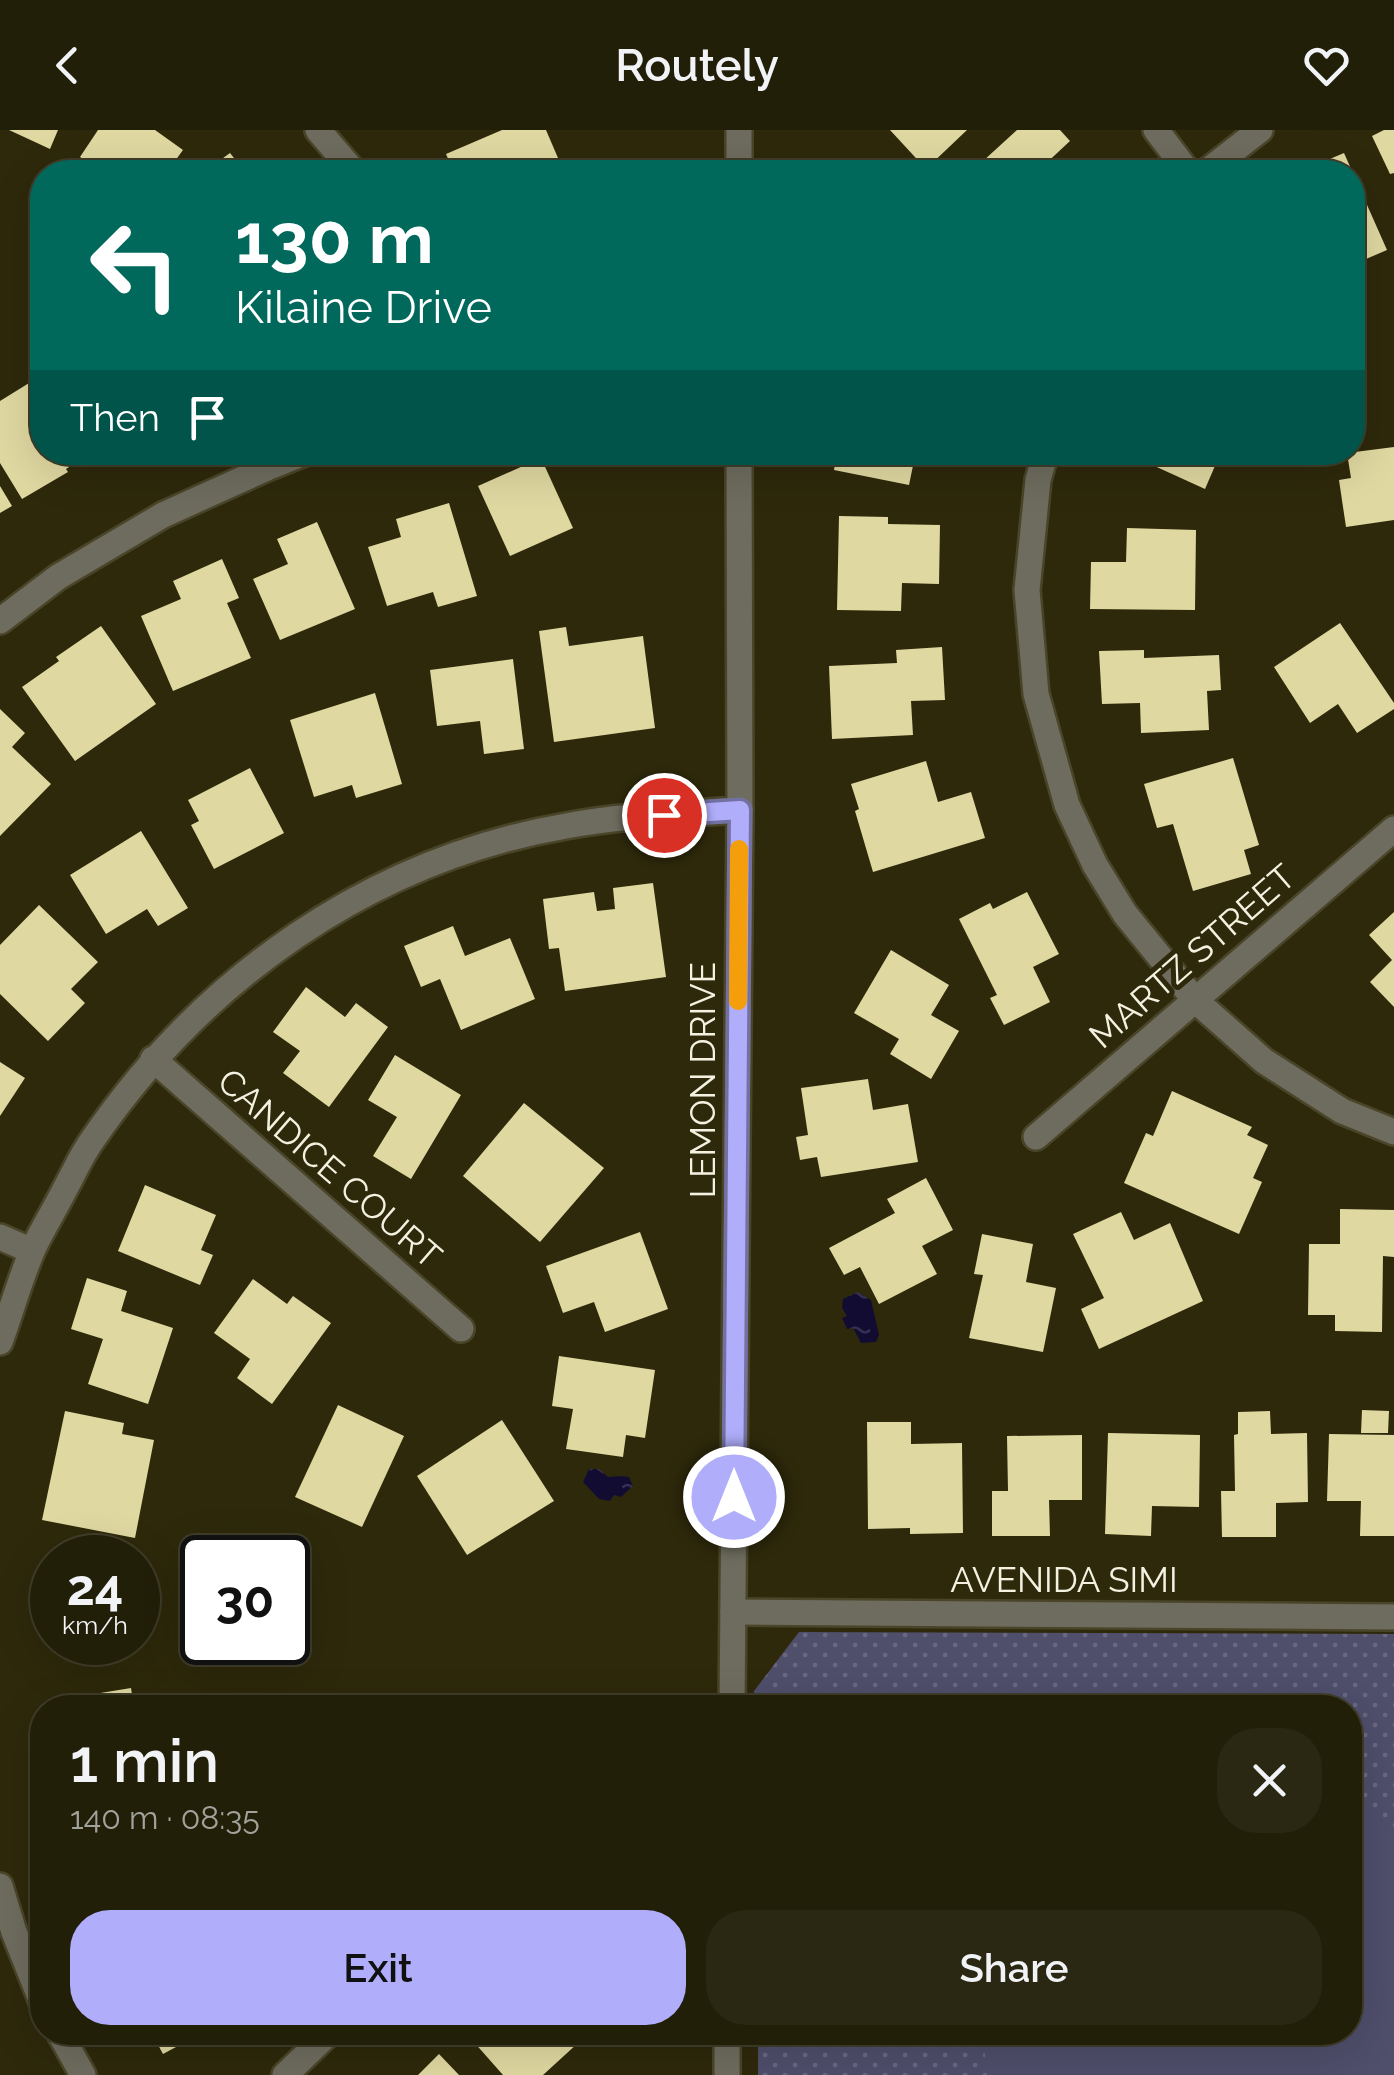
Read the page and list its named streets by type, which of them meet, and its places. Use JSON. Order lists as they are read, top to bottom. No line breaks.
{"streets":{"street":["MARTZ STREET","LEMON DRIVE","CANDICE COURT","AVENIDA SIMI"]},"crossings":[["LEMON DRIVE","AVENIDA SIMI"]],"page":{"header":"Routely","turn":["130 m","Kilaine Drive"],"then":"Then","speed":"24 km/h","limit":"30","heading":["1 min","140 m · 08:35"],"buttons":["Exit","Share"]}}
